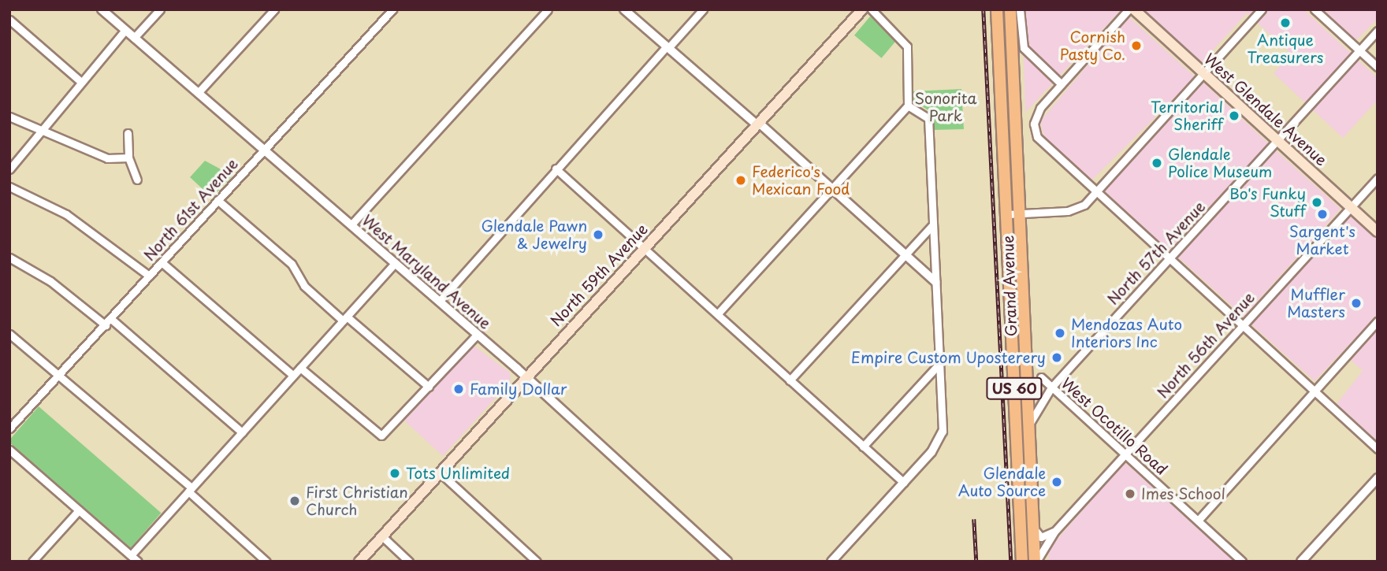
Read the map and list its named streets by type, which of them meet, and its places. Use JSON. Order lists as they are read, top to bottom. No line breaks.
{"streets":{"highway":["Grand Avenue","US 60"],"main road":["West Glendale Avenue","North 59th Avenue"],"street":["North 61st Avenue","North 57th Avenue","West Maryland Avenue","North 56th Avenue","West Ocotillo Road"]},"crossings":[["West Glendale Avenue","North 57th Avenue"],["West Glendale Avenue","North 56th Avenue"],["North 61st Avenue","West Maryland Avenue"],["North 57th Avenue","Grand Avenue"],["North 57th Avenue","West Ocotillo Road"],["West Maryland Avenue","North 59th Avenue"],["Grand Avenue","North 56th Avenue"],["North 56th Avenue","West Ocotillo Road"]],"parks":["Sonorita Park"],"places":["Antique Treasurers","Cornish Pasty Co.","Territorial Sheriff","Glendale Police Museum","Federico's Mexican Food","Bo's Funky Stuff","Sargent's Market","Glendale Pawn & Jewelry","Muffler Masters","Mendozas Auto Interiors Inc","Empire Custom Uposterery","Family Dollar","Tots Unlimited","Glendale Auto Source","Imes School","First Christian Church"]}
